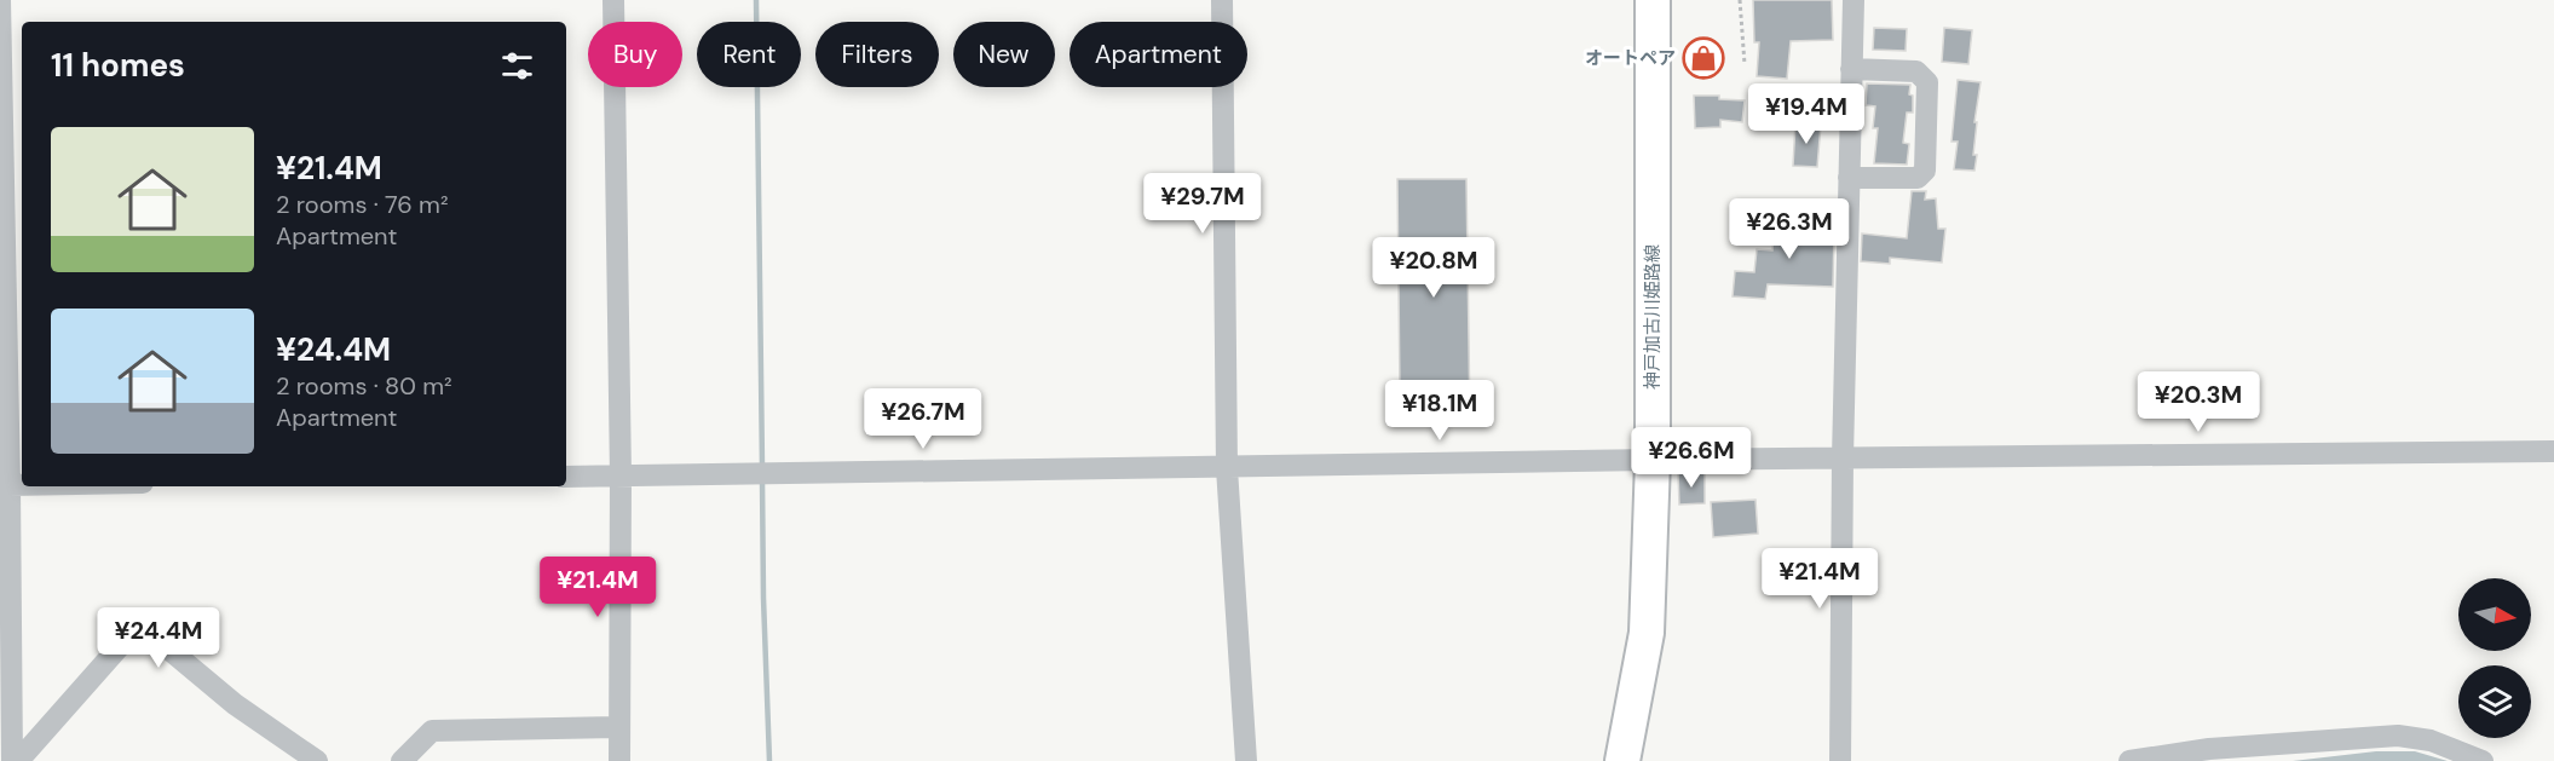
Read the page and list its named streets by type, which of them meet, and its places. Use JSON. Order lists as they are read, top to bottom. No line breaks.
{"streets":{"main road":["神戸加古川姫路線"]},"places":{"shop":["オートペア"]},"north":"right","page":{"chip":["Buy","Rent","Filters","New","Apartment"],"heading":"11 homes","price":["¥19.4M","¥29.7M","¥26.3M","¥20.8M","¥20.3M","¥18.1M","¥26.7M","¥26.6M","¥21.4M","¥21.4M","¥24.4M"],"list":[{"name":"¥21.4M","note":"2 rooms · 76 m² · Apartment"},{"name":"¥24.4M","note":"2 rooms · 80 m² · Apartment"}]}}
